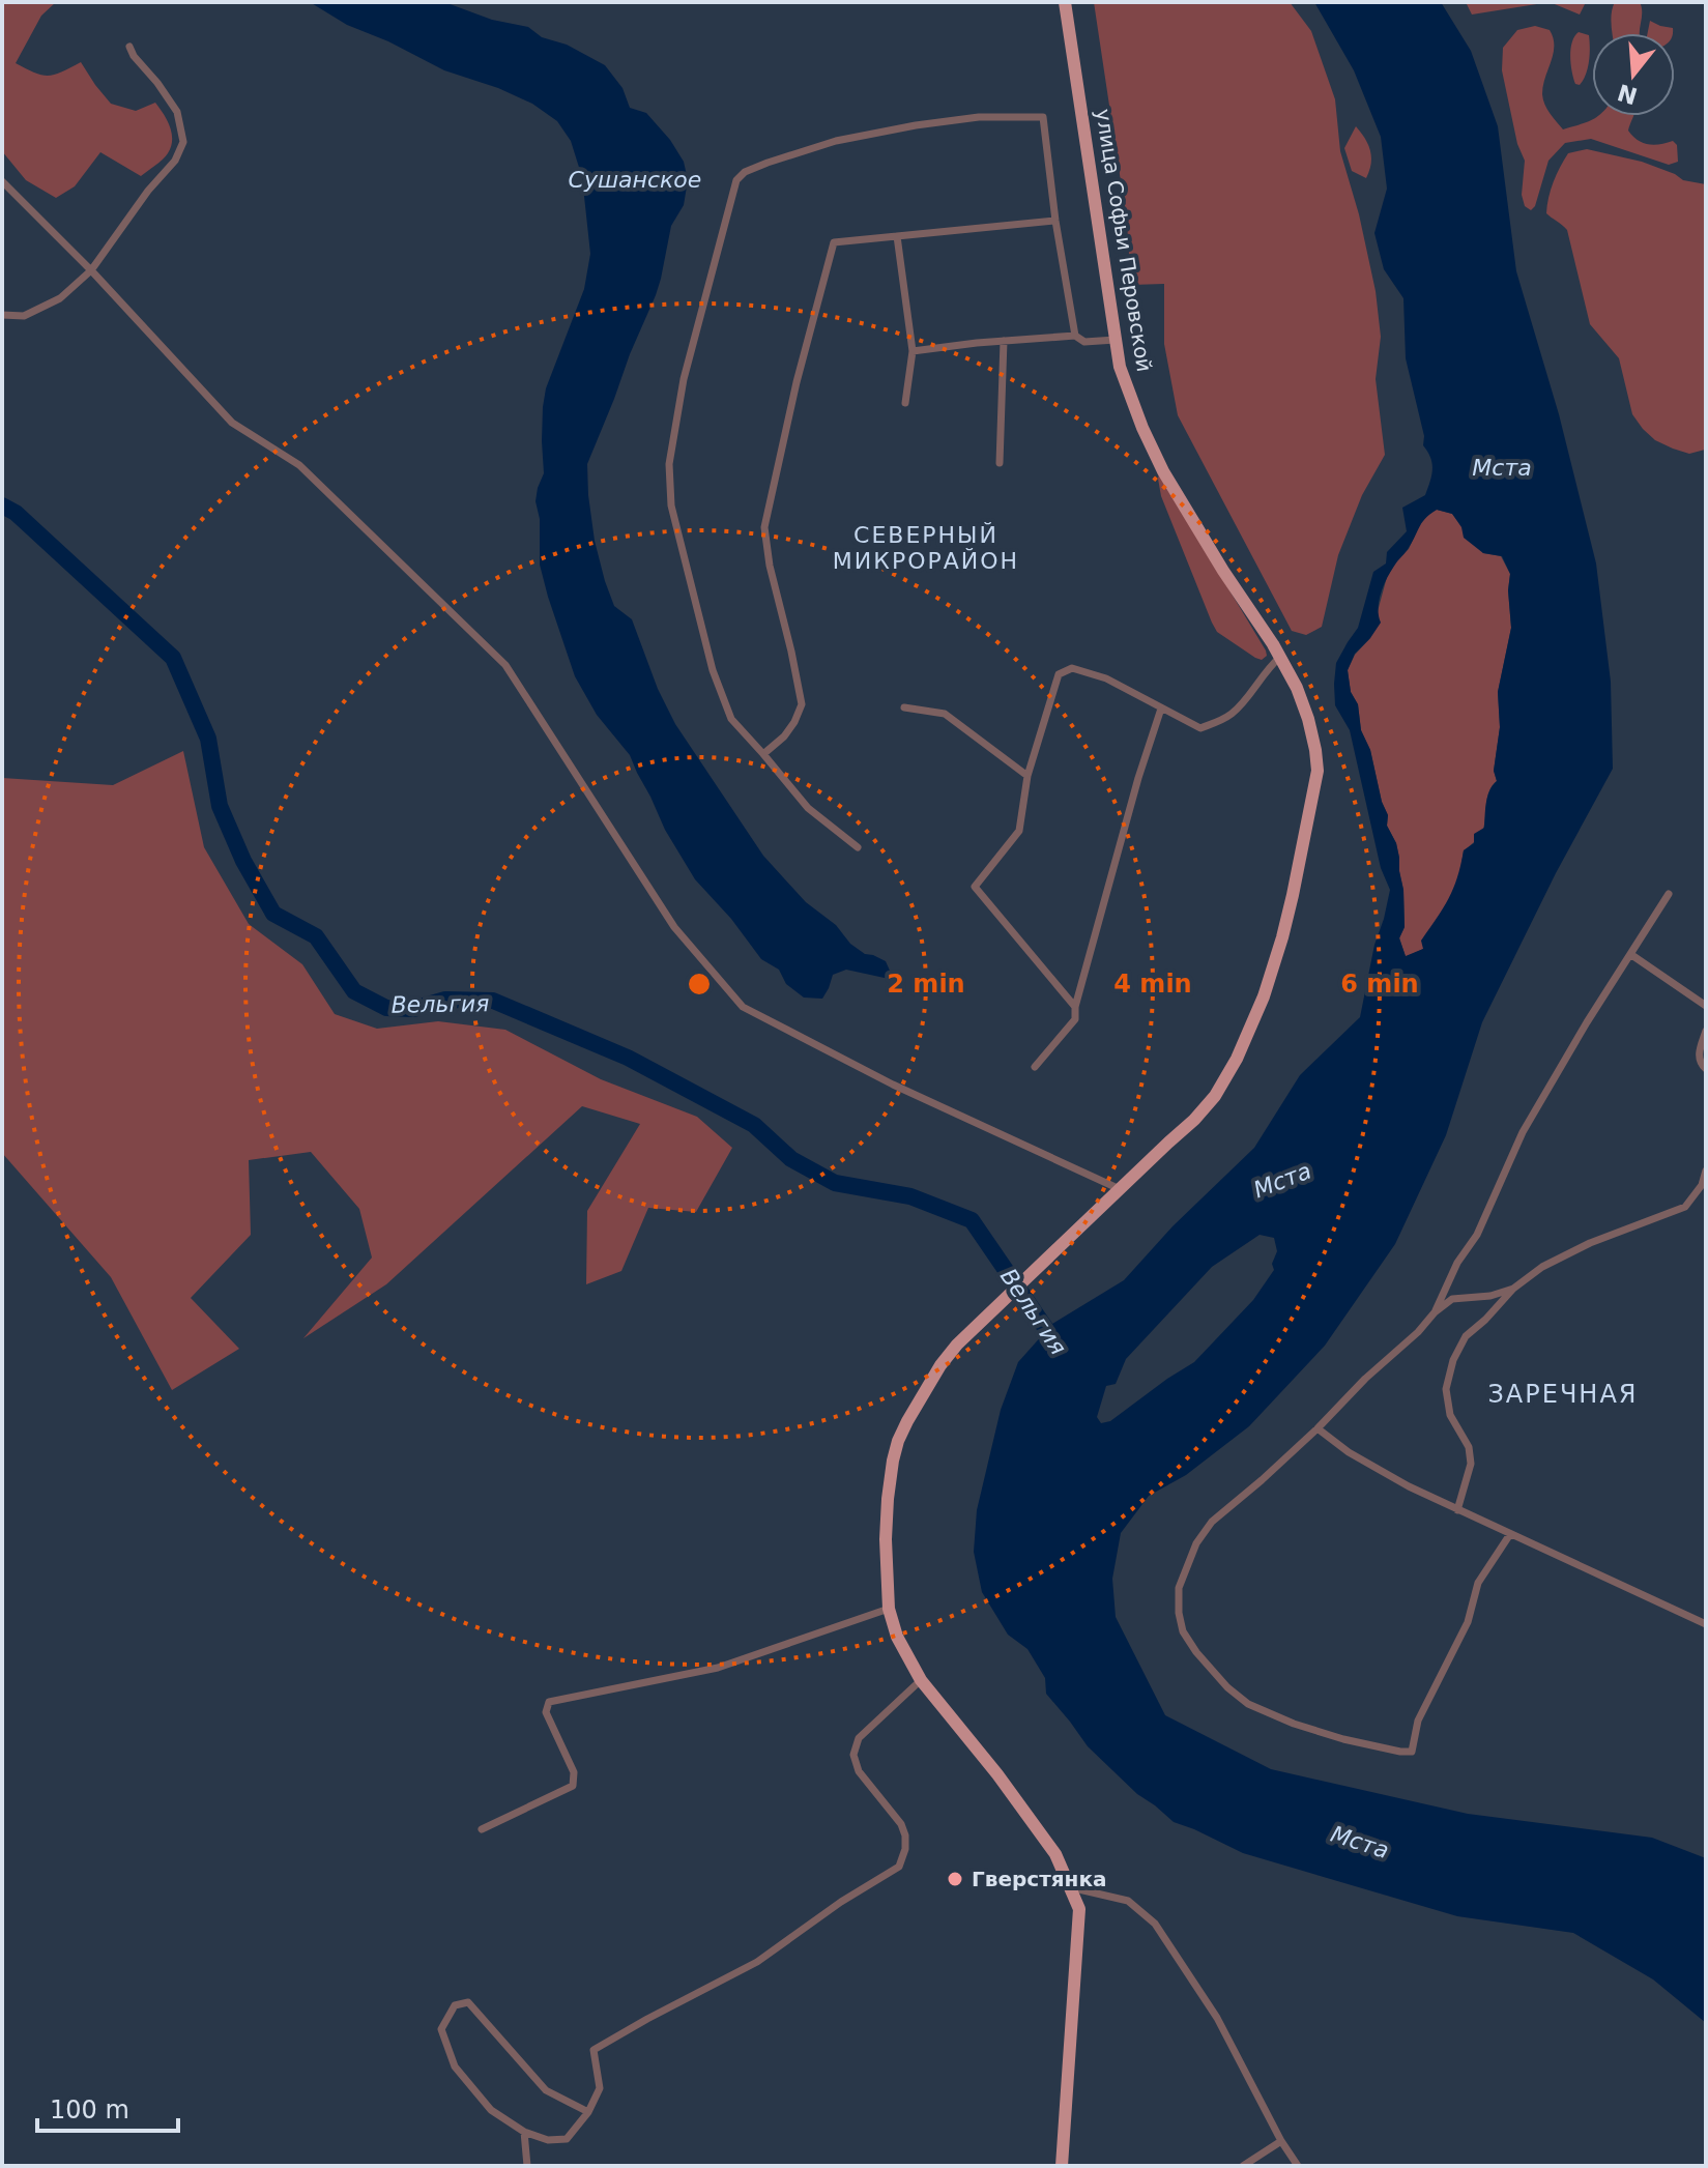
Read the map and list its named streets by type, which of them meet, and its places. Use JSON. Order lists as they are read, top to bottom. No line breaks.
{"streets":{"main road":["улица Софьи Перовской"]},"districts":["СЕВЕРНЫЙ МИКРОРАЙОН","ЗАРЕЧНАЯ"],"water":["Сушанское","Мста","Вельгия"],"places":["Гверстянка"],"scale_bar":"100 m","north":"bottom","rings":["2 min","4 min","6 min"]}
